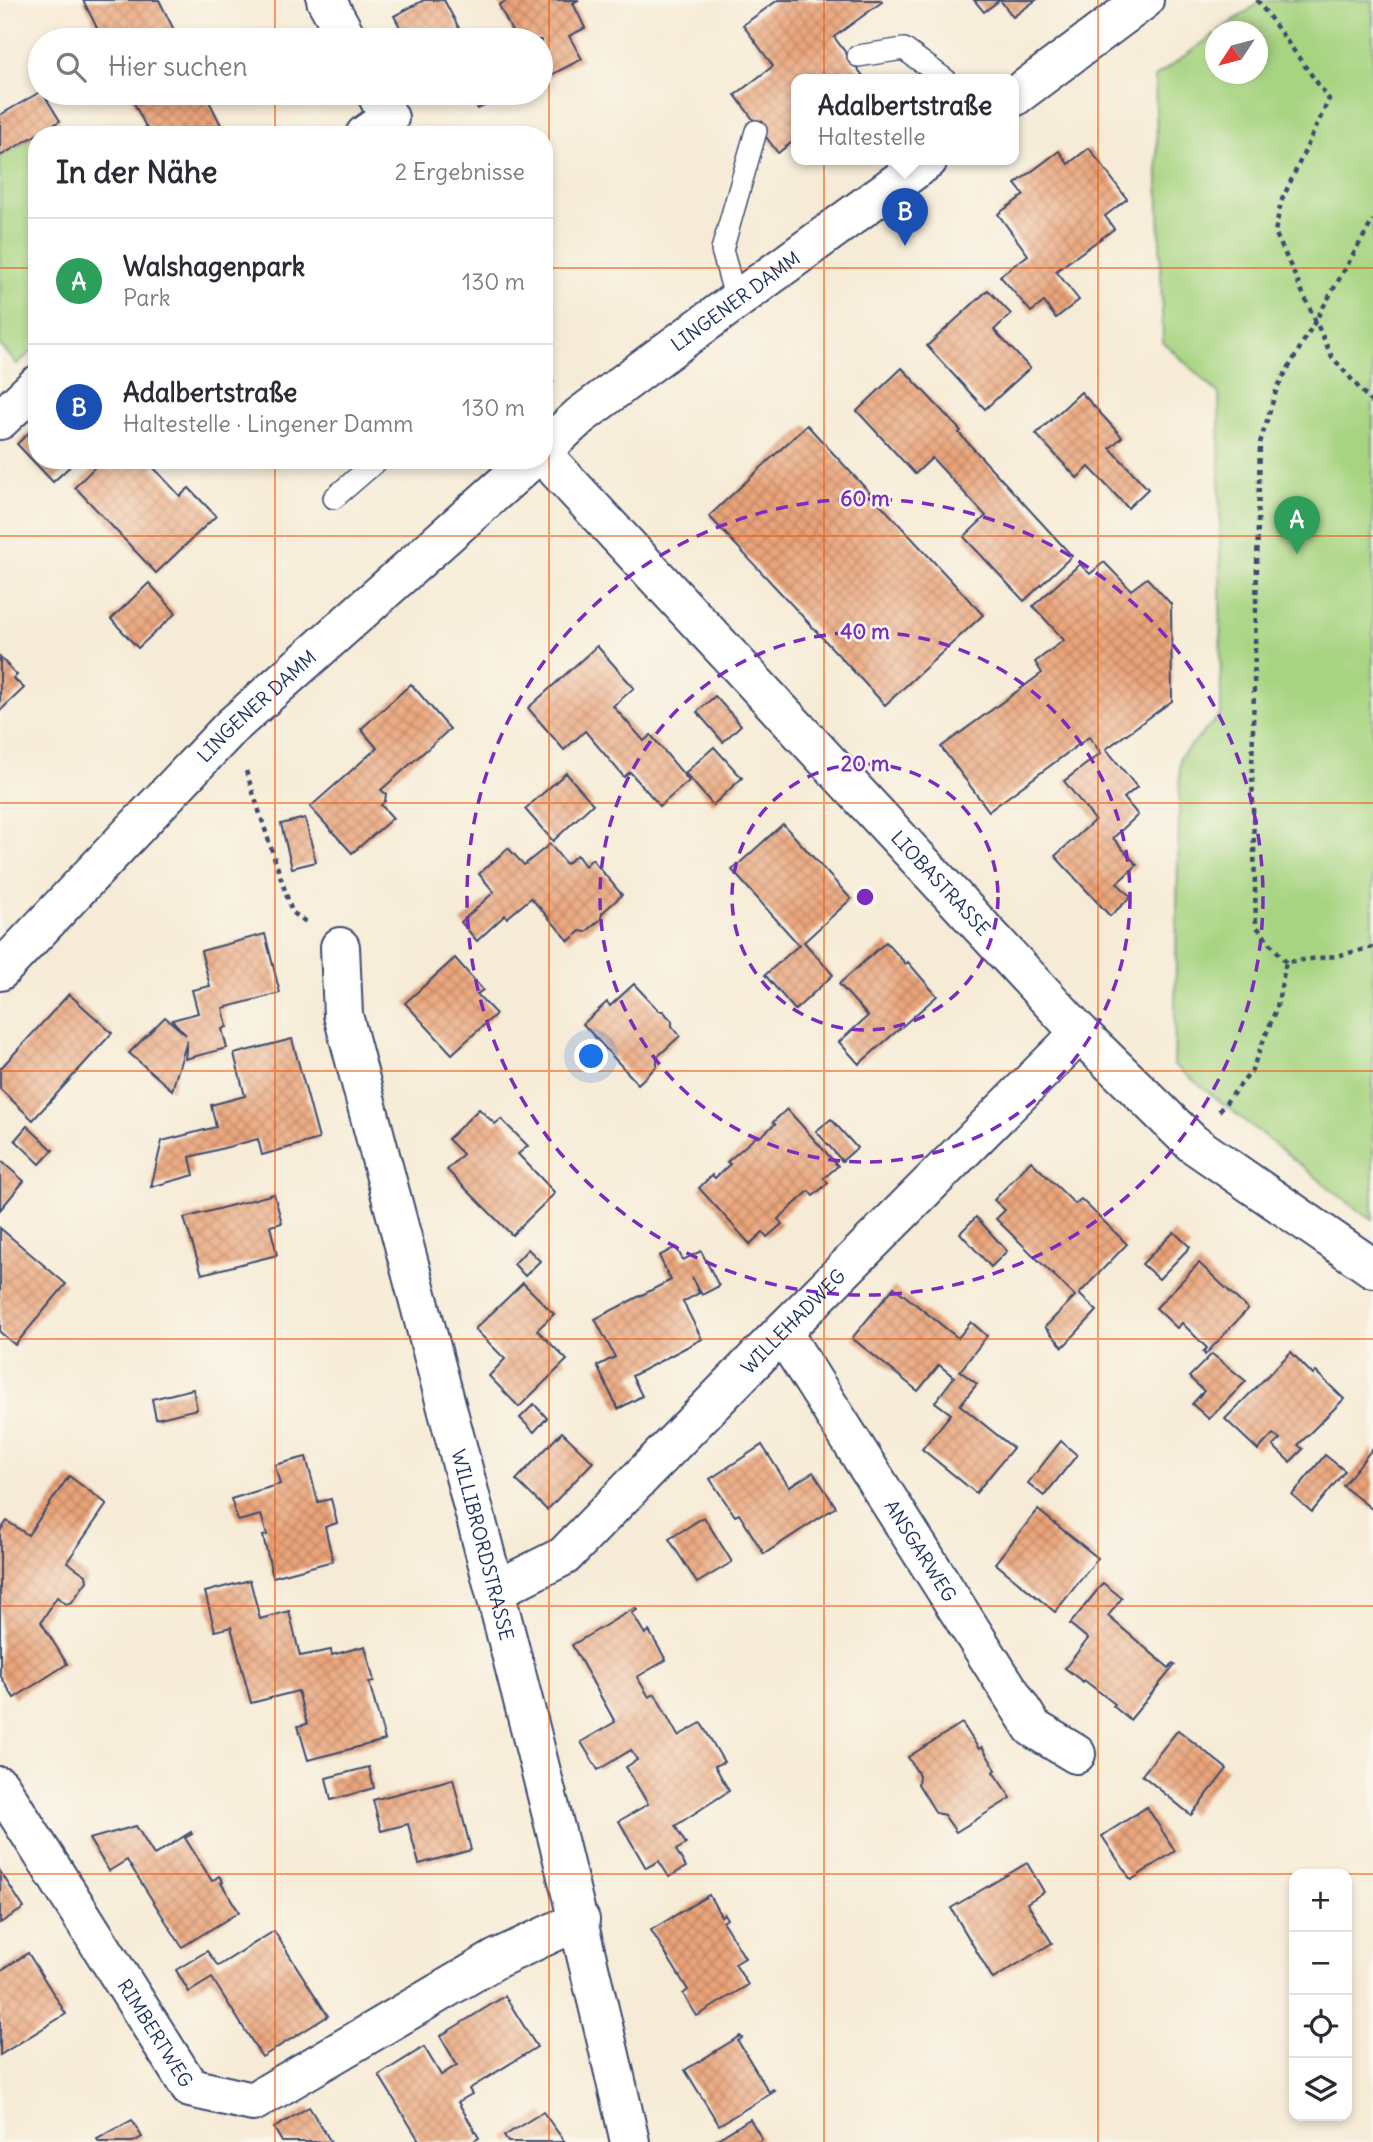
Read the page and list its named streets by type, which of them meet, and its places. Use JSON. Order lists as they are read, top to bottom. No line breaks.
{"streets":{"street":["LINGENER DAMM","LIOBASTRASSE","WILLEHADWEG","WILLIBRORDSTRASSE","ANSGARWEG","RIMBERTWEG"]},"crossings":[["LIOBASTRASSE","WILLEHADWEG"],["WILLEHADWEG","WILLIBRORDSTRASSE"],["WILLEHADWEG","ANSGARWEG"],["WILLIBRORDSTRASSE","RIMBERTWEG"]],"north":"bottom left","page":{"search":"Hier suchen","popup":["Adalbertstraße","Haltestelle"],"heading":["In der Nähe","2 Ergebnisse"],"pins":["B","A"],"list":[{"mark":"A","name":"Walshagenpark","note":"Park","value":"130 m"},{"mark":"B","name":"Adalbertstraße","note":"Haltestelle · Lingener Damm","value":"130 m"}],"map_buttons":["+","−"]},"rings":["60 m","40 m","20 m"]}
